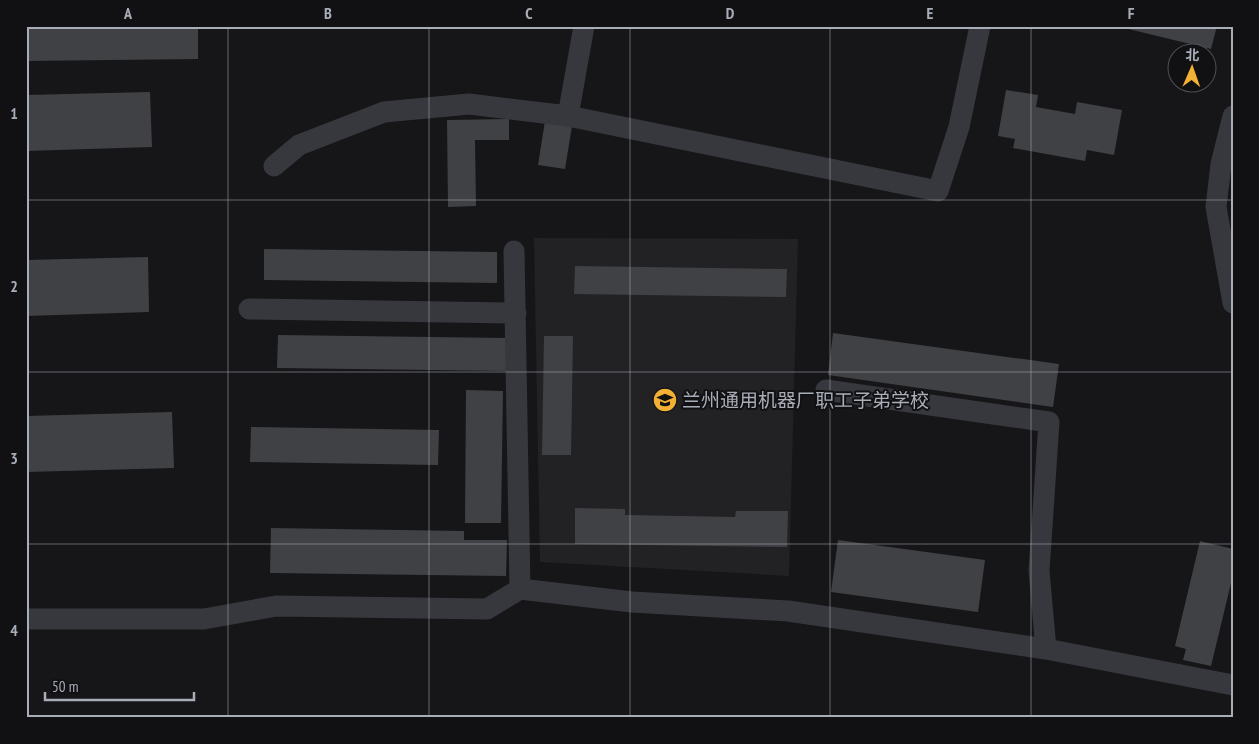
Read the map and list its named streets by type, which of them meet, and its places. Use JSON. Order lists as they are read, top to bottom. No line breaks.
{"places":{"school or university":["兰州通用机器厂职工子弟学校"]},"scale_bar":"50 m","north":"top","grid":{"columns":["A","B","C","D","E","F"],"rows":["1","2","3","4"]}}
